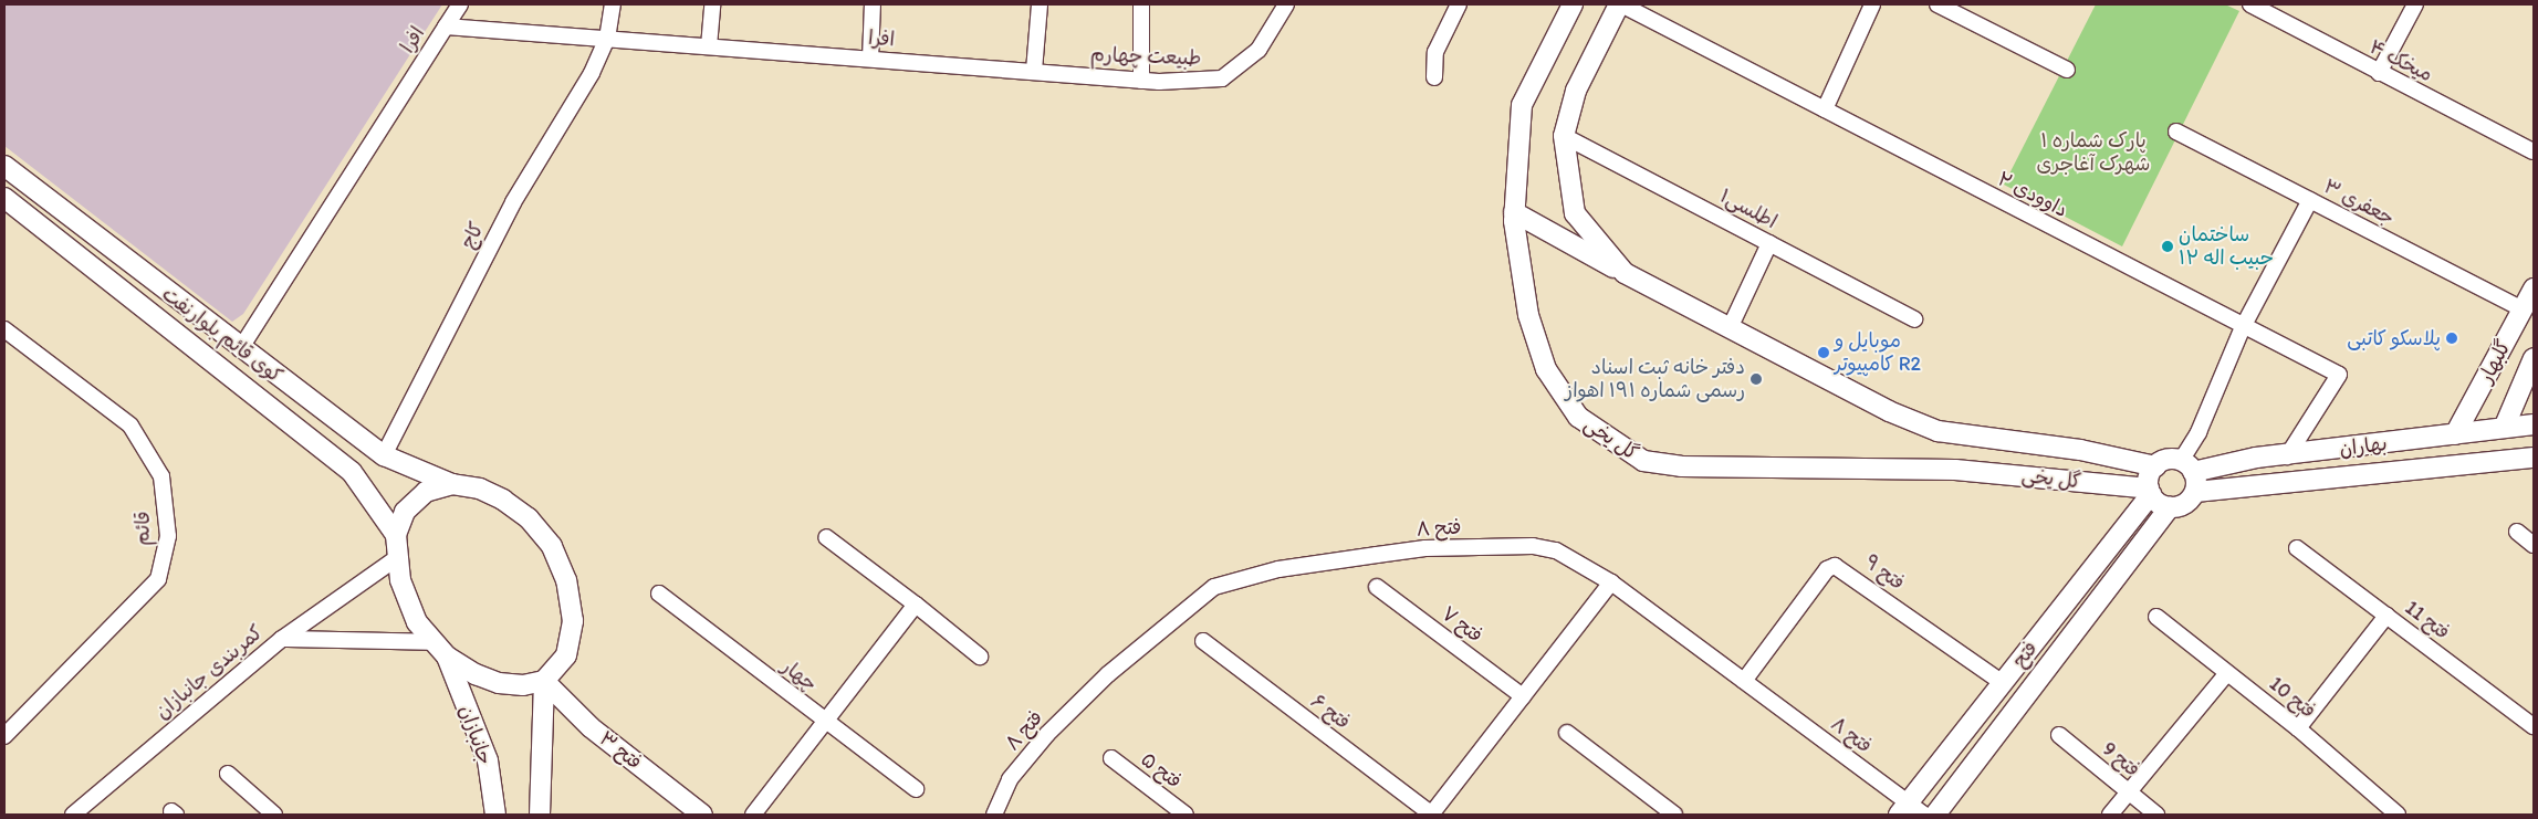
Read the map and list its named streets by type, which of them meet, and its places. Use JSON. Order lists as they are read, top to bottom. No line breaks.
{"streets":{"street":["افرا","طبیعت چهارم","میخک ۴","داوودی ۲","جعفری ۳","اطلسی۱","کاج","کوی قائم بلوارنفت","گلبهار","گل یخی","بهاران","قائم","فتح ۸","فتح ۹","فتح 11","فتح ۷","فتح","کمربندی جانبازان","چهار","فتح 10","فتح ۶","جانبازان","فتح ۳","فتح 9","فتح ۵"]},"crossings":[["افرا","طبیعت چهارم"],["افرا","کاج"],["افرا","کوی قائم بلوارنفت"],["داوودی ۲","گل یخی"],["داوودی ۲","بهاران"],["جعفری ۳","گلبهار"],["اطلسی۱","گل یخی"],["کاج","کوی قائم بلوارنفت"],["کوی قائم بلوارنفت","کمربندی جانبازان"],["کوی قائم بلوارنفت","جانبازان"],["کوی قائم بلوارنفت","فتح ۳"],["گلبهار","بهاران"],["گل یخی","بهاران"],["گل یخی","فتح"],["بهاران","فتح"],["فتح ۸","فتح ۹"],["فتح ۸","فتح"],["فتح ۹","فتح"],["کمربندی جانبازان","جانبازان"],["کمربندی جانبازان","فتح ۳"],["جانبازان","فتح ۳"]],"parks":["پارک شماره ۱ شهرک آغاجری"],"places":["ساختمان حبیب اله ۱۲","پلاسکو کاتبی","موبایل و کامپیوتر R2","دفتر خانه ثبت اسناد رسمی شماره ۱۹۱ اهواز"]}
